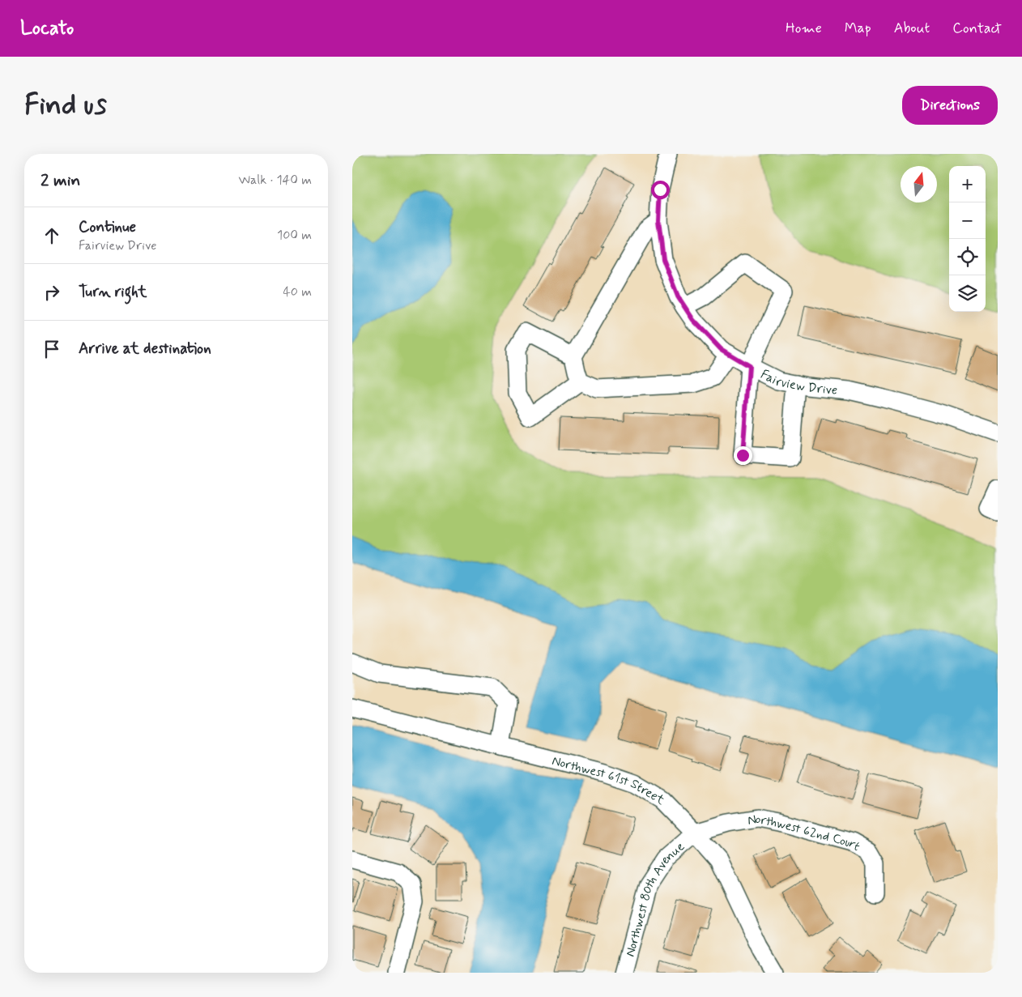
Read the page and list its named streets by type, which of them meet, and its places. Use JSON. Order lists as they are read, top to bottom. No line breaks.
{"streets":{"street":["Fairview Drive","Northwest 61st Street","Northwest 62nd Court","Northwest 80th Avenue"]},"crossings":[["Northwest 61st Street","Northwest 62nd Court"],["Northwest 61st Street","Northwest 80th Avenue"],["Northwest 62nd Court","Northwest 80th Avenue"]],"north":"top","page":{"header":"Locato","nav":["Home","Map","About","Contact"],"buttons":"Directions","title":"Find us","heading":["2 min","Walk · 140 m"],"map_buttons":["+","−"],"list":[["Continue","Fairview Drive","100 m"],["Turn right","40 m"],"Arrive at destination"]}}
